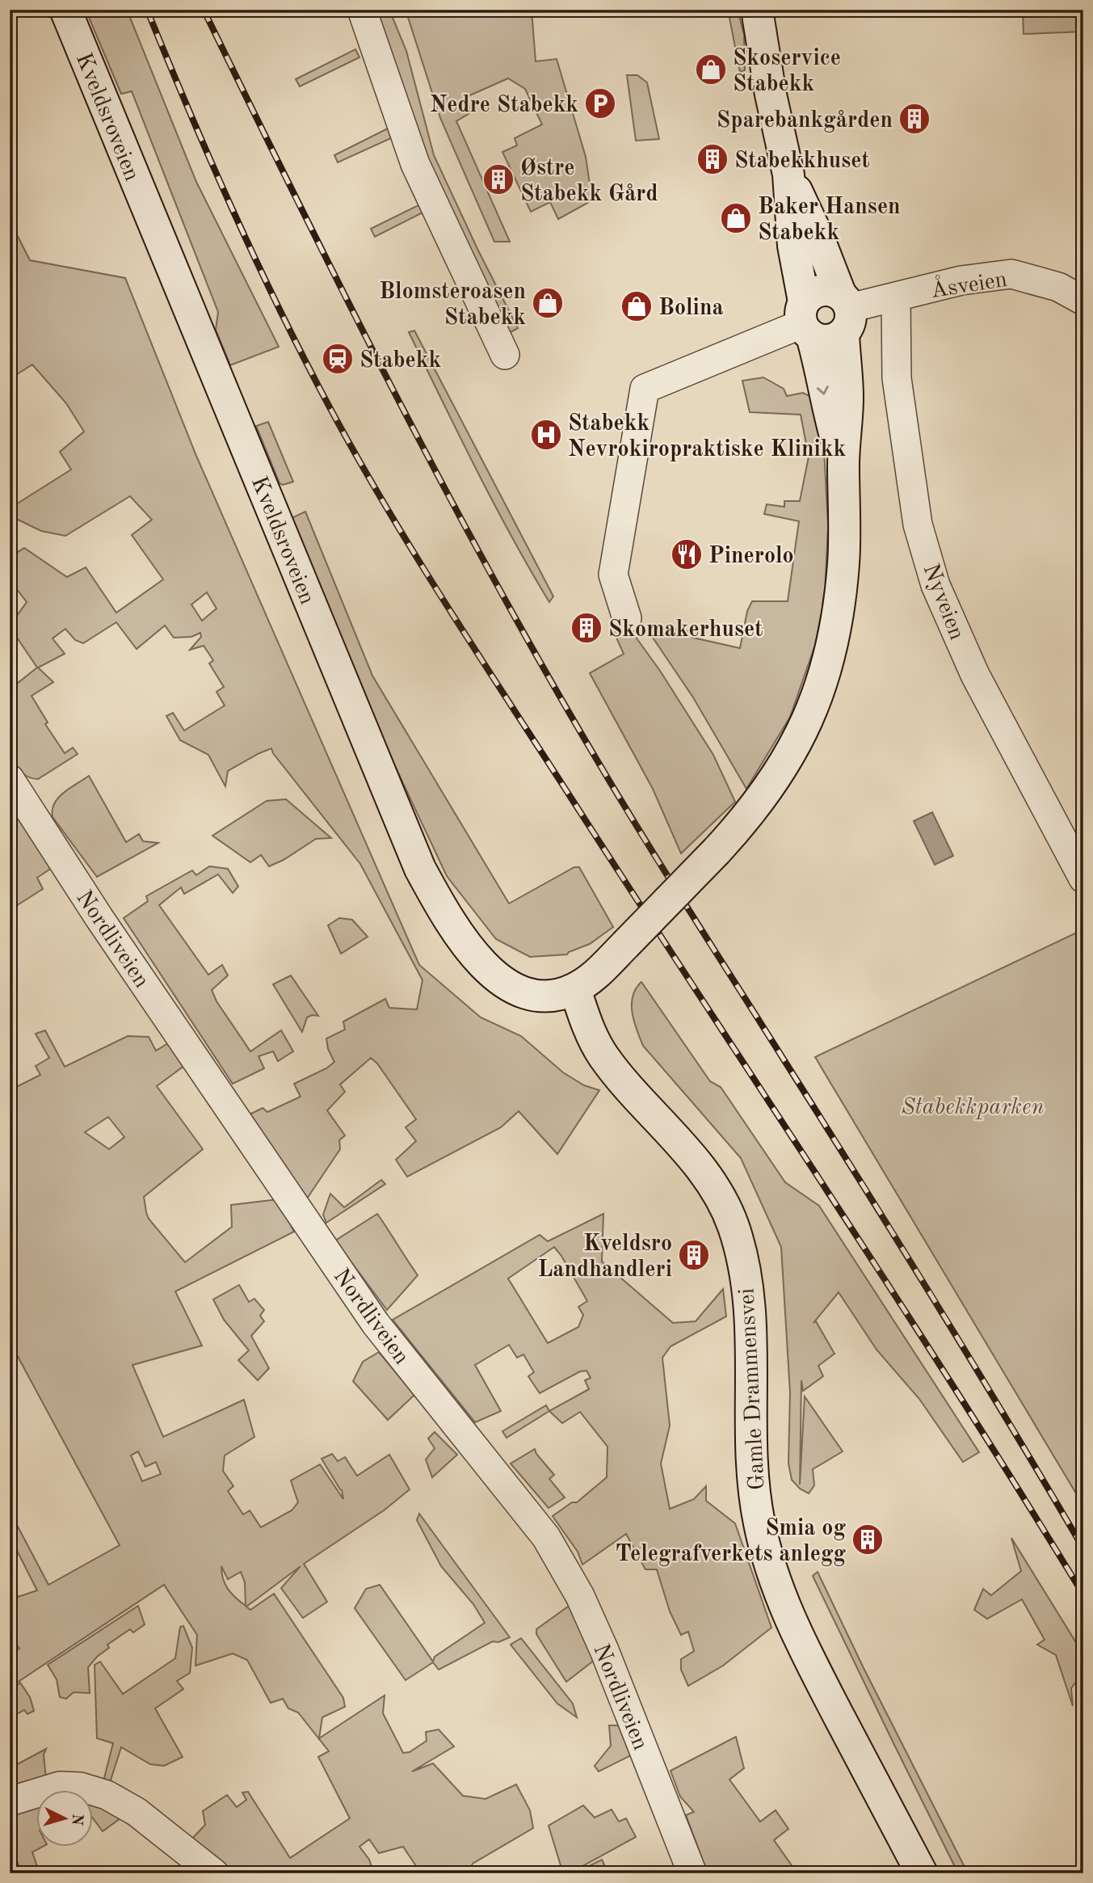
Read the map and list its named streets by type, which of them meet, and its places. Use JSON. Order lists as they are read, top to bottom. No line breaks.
{"streets":{"main road":["Kveldsroveien","Gamle Drammensvei"],"street":["Åsveien","Nyveien","Nordliveien"]},"crossings":[["Kveldsroveien","Gamle Drammensvei"],["Åsveien","Nyveien"]],"parks":["Stabekkparken"],"places":{"shop":["Skoservice Stabekk","Baker Hansen Stabekk","Blomsteroasen Stabekk","Bolina"],"parking":["Nedre Stabekk"],"building":["Sparebankgården","Stabekkhuset","Østre Stabekk Gård","Skomakerhuset","Kveldsro Landhandleri","Smia og Telegrafverkets anlegg"],"station":["Stabekk"],"hospital":["Stabekk Nevrokiropraktiske Klinikk"],"restaurant":["Pinerolo"]},"north":"right"}
